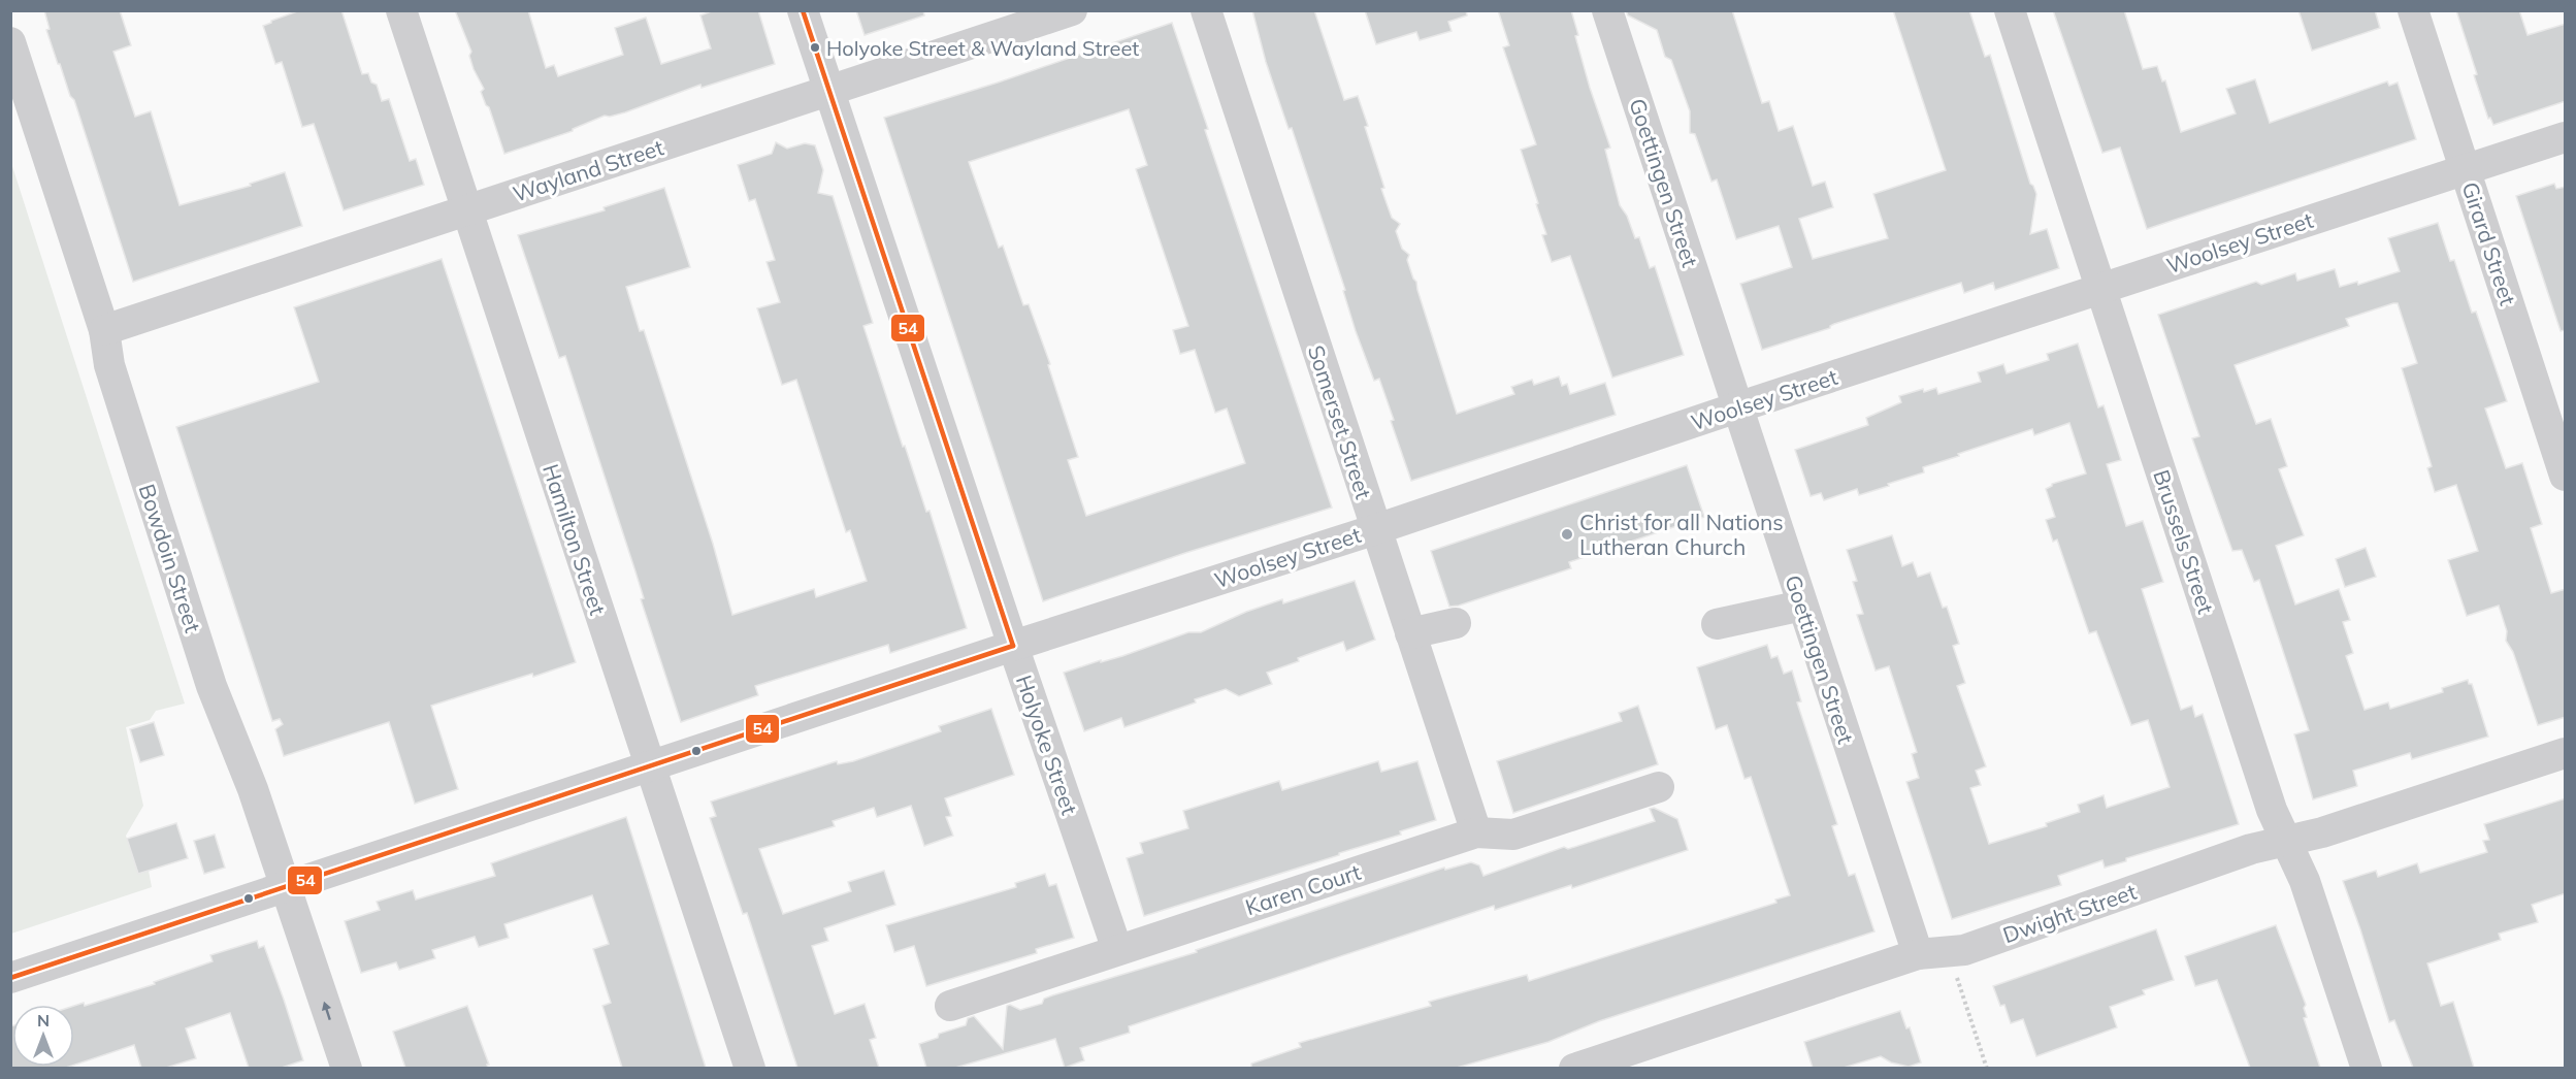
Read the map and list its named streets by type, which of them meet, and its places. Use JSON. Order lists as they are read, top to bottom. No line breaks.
{"streets":{"street":["Wayland Street","Goettingen Street","Woolsey Street","Girard Street","Somerset Street","Hamilton Street","Brussels Street","Bowdoin Street","Holyoke Street","Karen Court","Dwight Street"]},"crossings":[["Wayland Street","Hamilton Street"],["Wayland Street","Bowdoin Street"],["Wayland Street","Holyoke Street"],["Goettingen Street","Woolsey Street"],["Goettingen Street","Dwight Street"],["Woolsey Street","Girard Street"],["Woolsey Street","Somerset Street"],["Woolsey Street","Hamilton Street"],["Woolsey Street","Brussels Street"],["Woolsey Street","Bowdoin Street"],["Woolsey Street","Holyoke Street"],["Somerset Street","Karen Court"],["Brussels Street","Dwight Street"],["Holyoke Street","Karen Court"]],"places":["Holyoke Street & Wayland Street","Christ for all Nations Lutheran Church"],"lines":["transit line 54"],"north":"top"}
